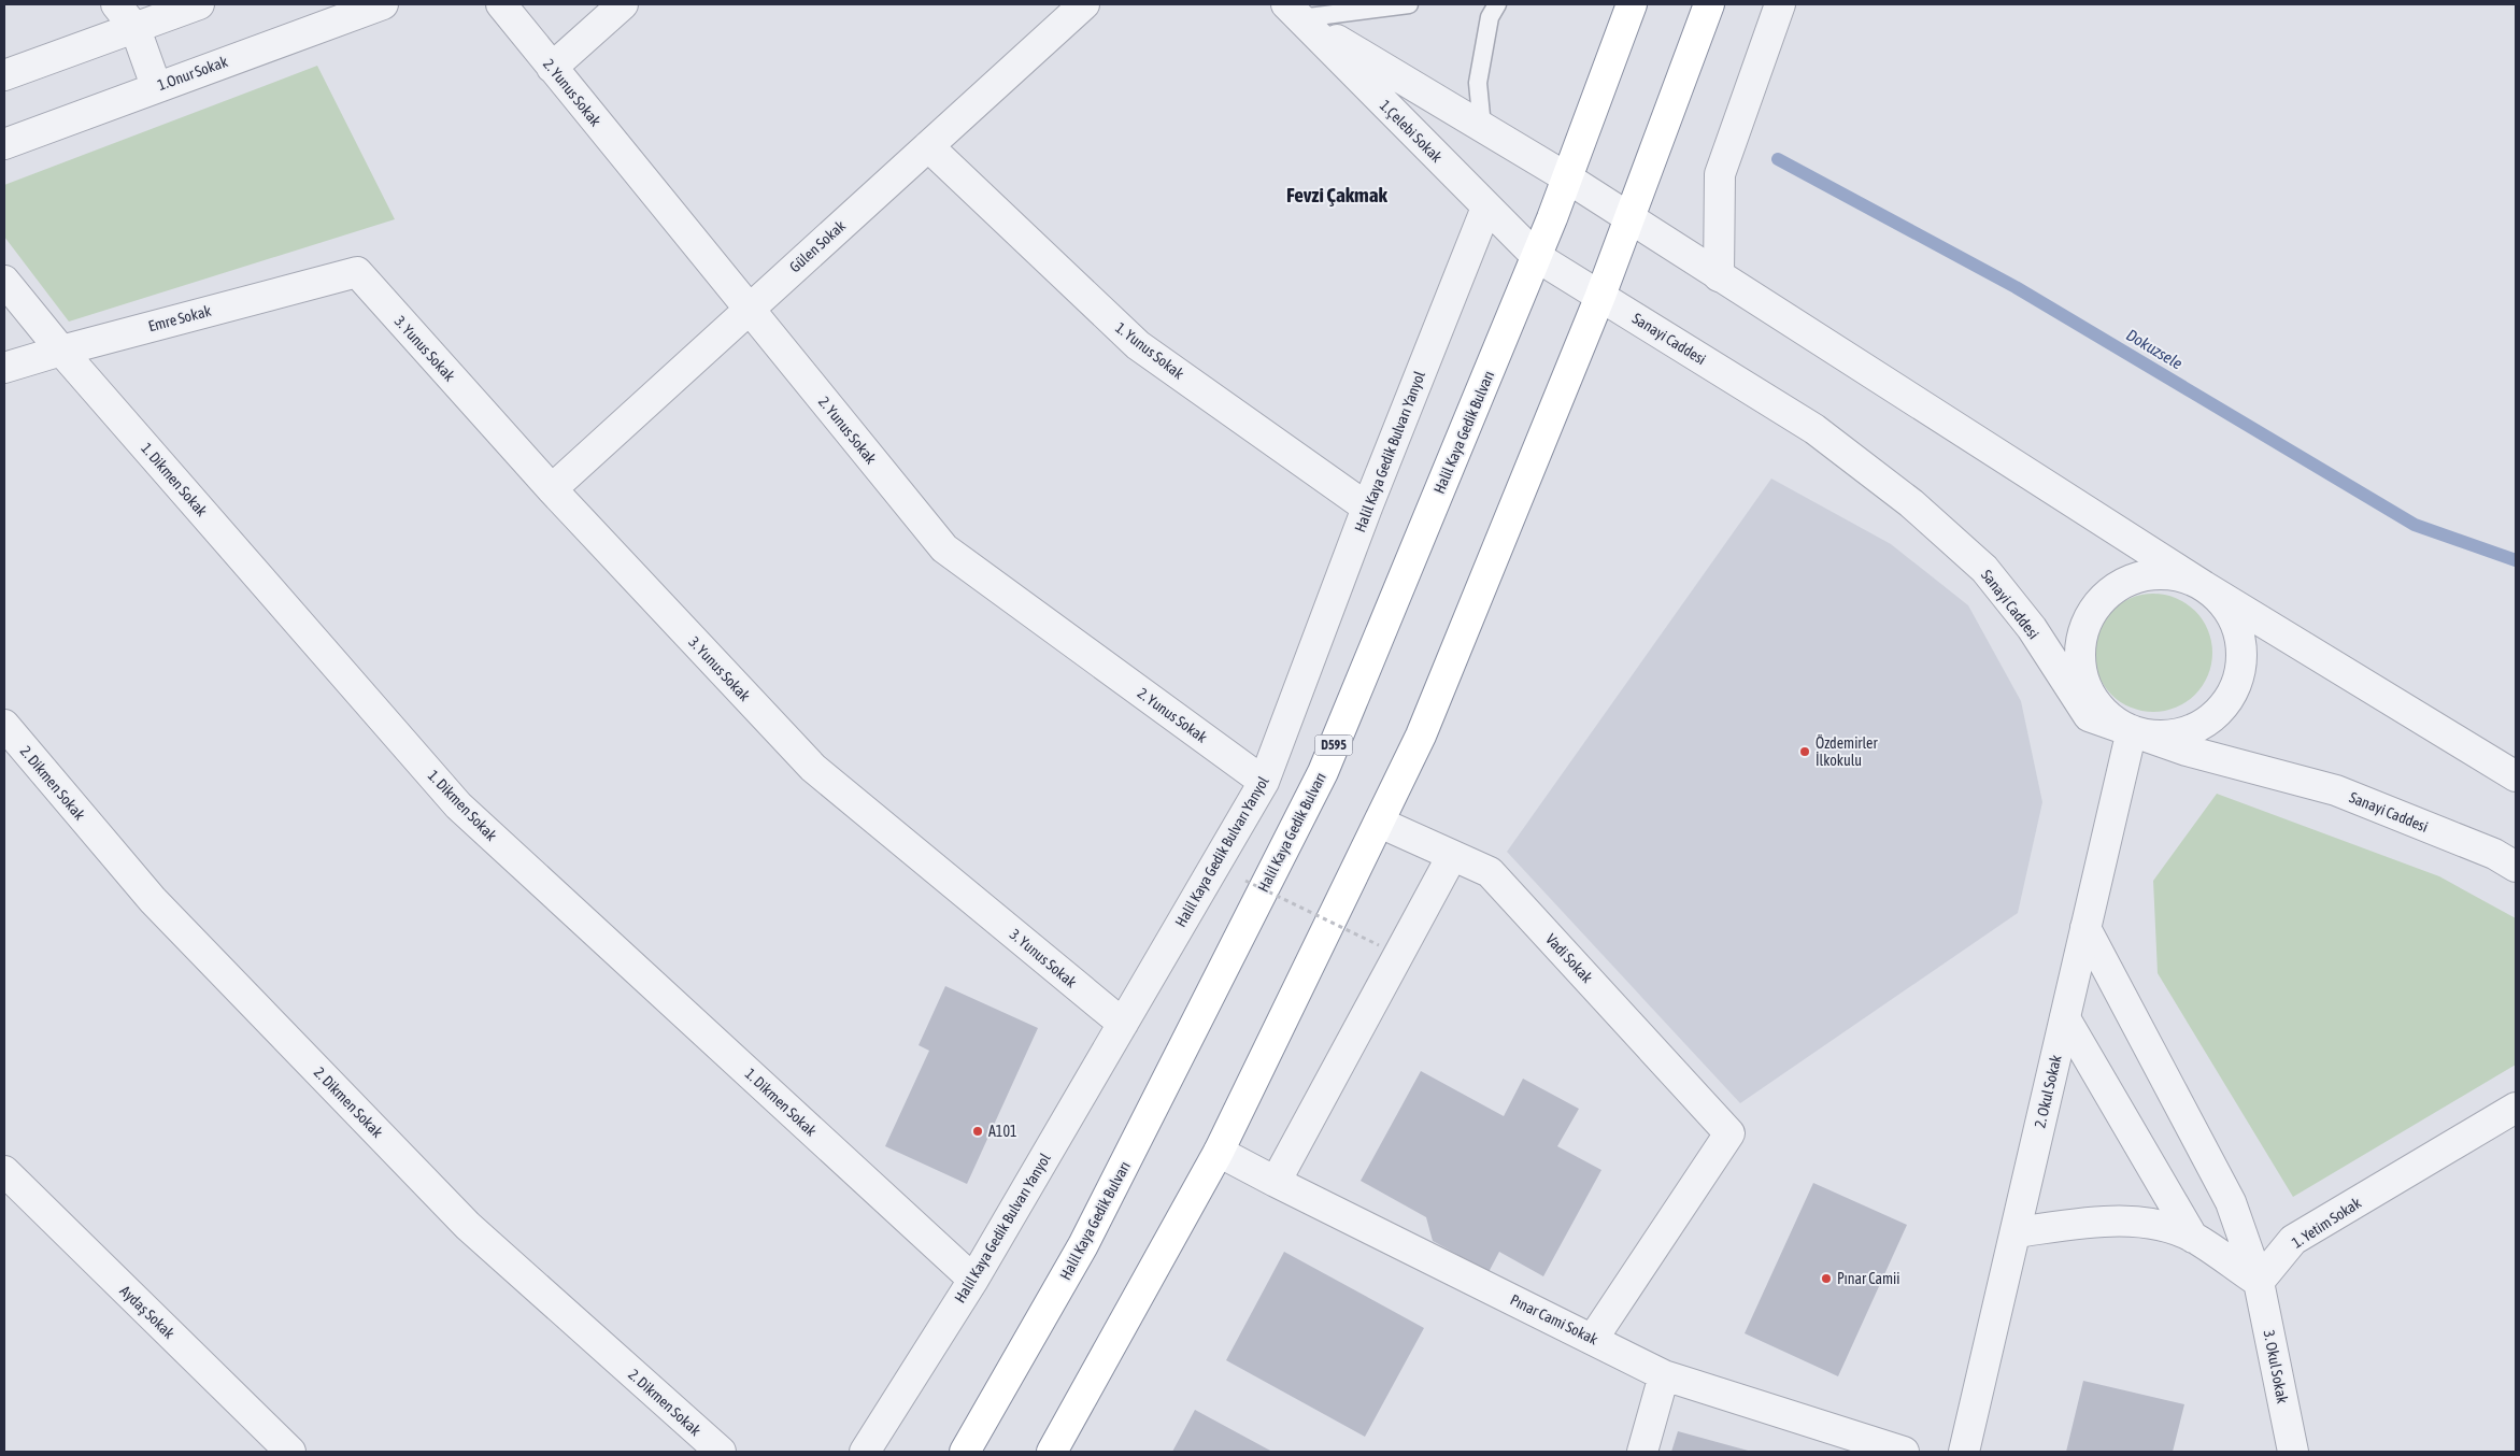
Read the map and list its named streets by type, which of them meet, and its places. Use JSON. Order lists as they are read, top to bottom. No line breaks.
{"streets":{"highway":["Halil Kaya Gedik Bulvarı","D595"],"street":["1.Onur Sokak","2. Yunus Sokak","1.Çelebi Sokak","Gülen Sokak","Emre Sokak","Sanayi Caddesi","3. Yunus Sokak","1. Yunus Sokak","Halil Kaya Gedik Bulvarı Yanyol","1. Dikmen Sokak","2. Dikmen Sokak","Vadi Sokak","2. Okul Sokak","1. Yetim Sokak","Aydaş Sokak","Pınar Cami Sokak","3. Okul Sokak"]},"crossings":[["2. Yunus Sokak","Gülen Sokak"],["2. Yunus Sokak","Halil Kaya Gedik Bulvarı Yanyol"],["1.Çelebi Sokak","Sanayi Caddesi"],["1.Çelebi Sokak","Halil Kaya Gedik Bulvarı"],["1.Çelebi Sokak","Halil Kaya Gedik Bulvarı Yanyol"],["Gülen Sokak","3. Yunus Sokak"],["Gülen Sokak","1. Yunus Sokak"],["Emre Sokak","3. Yunus Sokak"],["Emre Sokak","1. Dikmen Sokak"],["Sanayi Caddesi","Halil Kaya Gedik Bulvarı"],["Sanayi Caddesi","2. Okul Sokak"],["3. Yunus Sokak","Halil Kaya Gedik Bulvarı Yanyol"],["1. Yunus Sokak","Halil Kaya Gedik Bulvarı Yanyol"],["Halil Kaya Gedik Bulvarı Yanyol","1. Dikmen Sokak"],["Vadi Sokak","Pınar Cami Sokak"],["2. Okul Sokak","3. Okul Sokak"],["1. Yetim Sokak","3. Okul Sokak"]],"districts":["Fevzi Çakmak"],"water":["Dokuzsele"],"places":["Özdemirler İlkokulu","A101","Pınar Camii"]}
